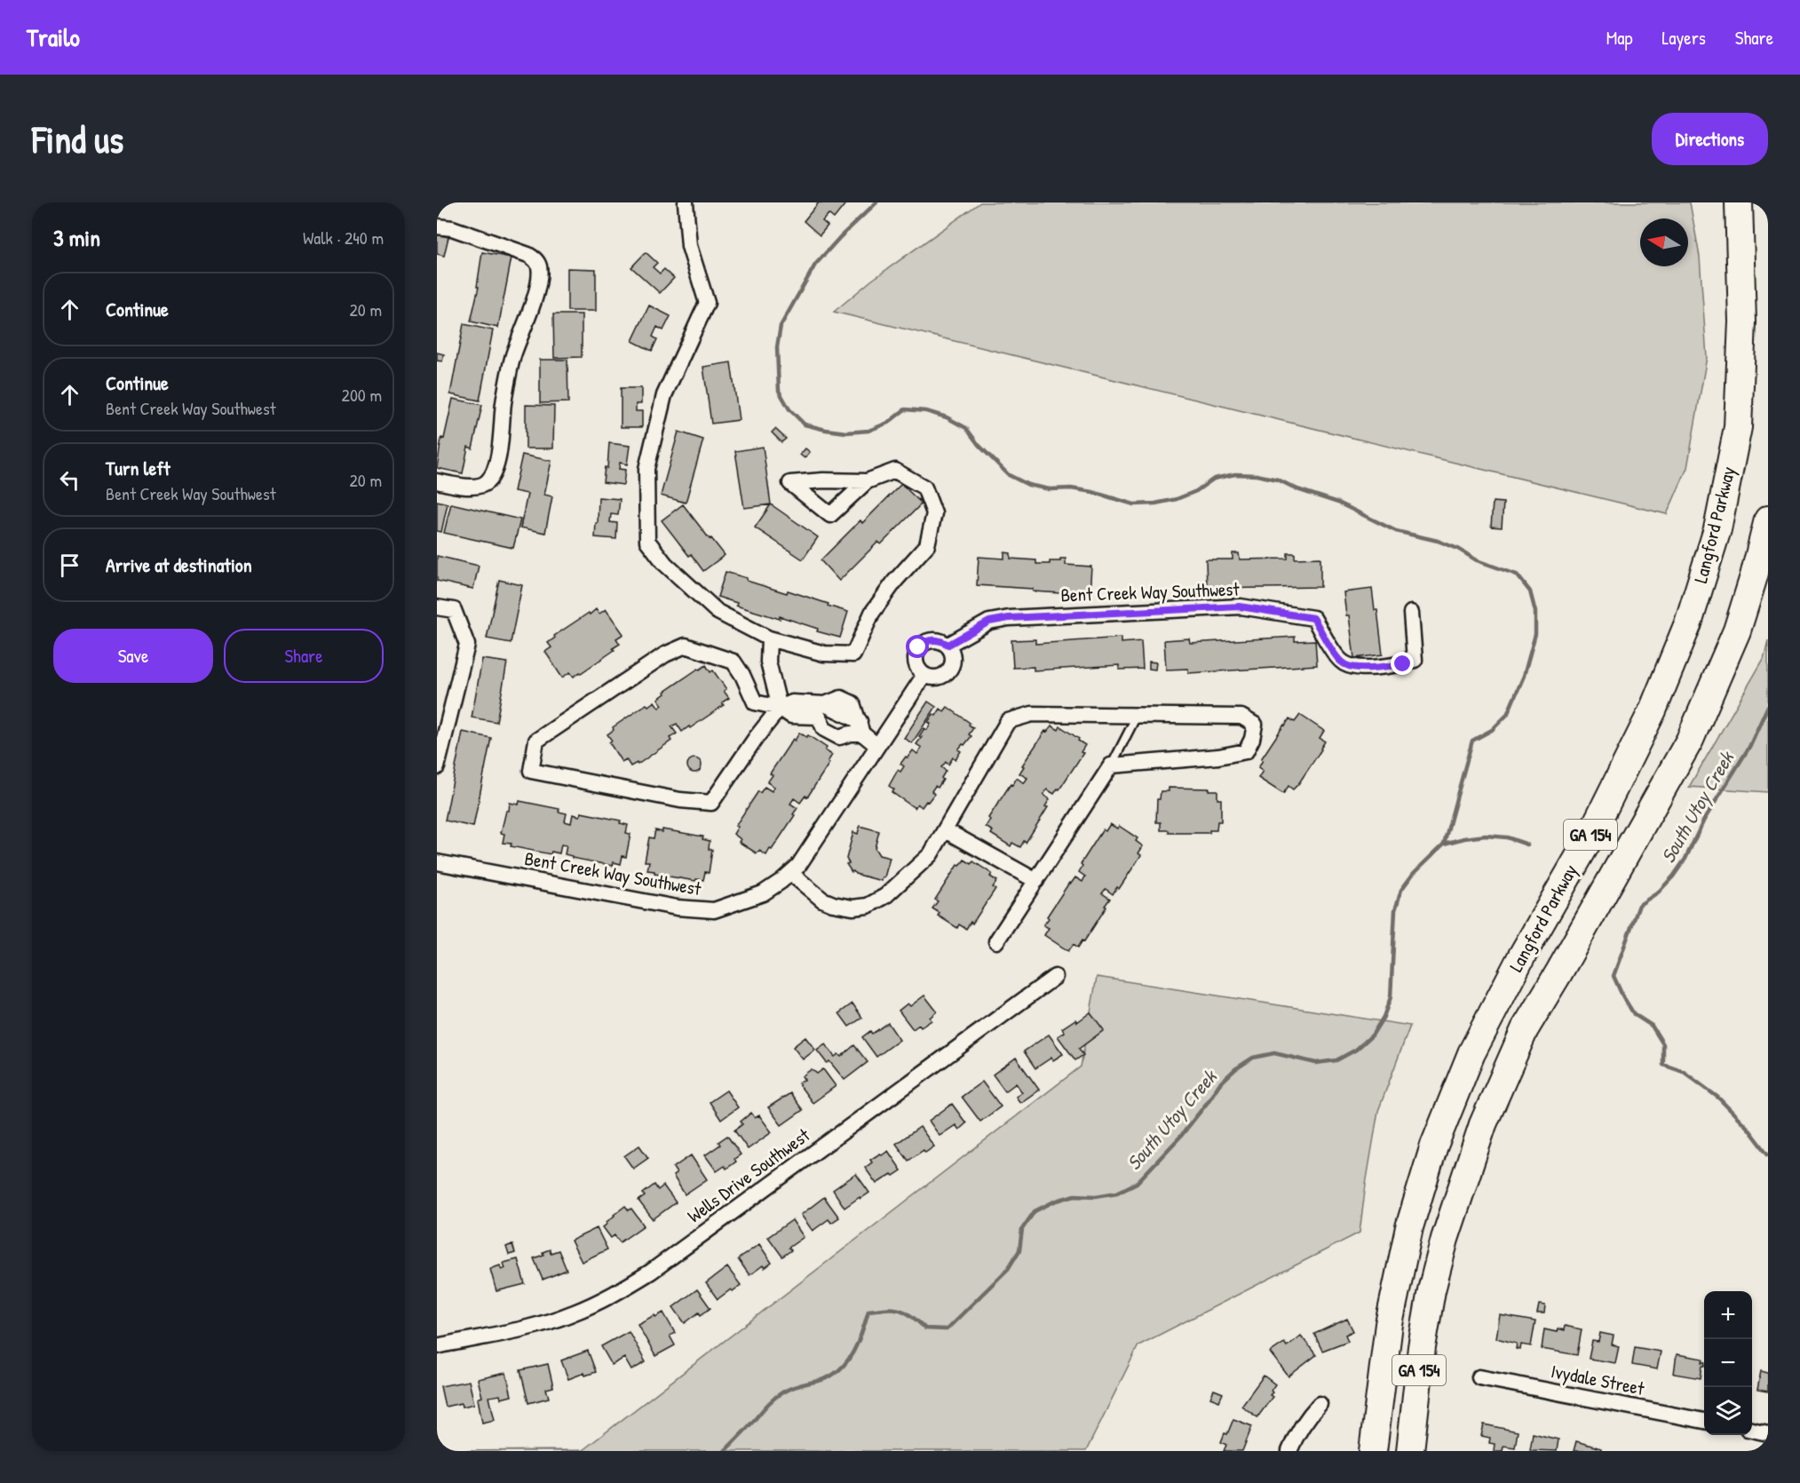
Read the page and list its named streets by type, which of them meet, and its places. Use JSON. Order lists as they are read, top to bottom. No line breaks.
{"streets":{"highway":["Langford Parkway","GA 154"],"street":["Bent Creek Way Southwest","Wells Drive Southwest","Ivydale Street"]},"water":["South Utoy Creek"],"north":"left","page":{"header":"Trailo","nav":["Map","Layers","Share"],"buttons":["Directions",["Save","Share"]],"title":"Find us","heading":["3 min","Walk · 240 m"],"list":[["Continue","20 m"],["Continue","Bent Creek Way Southwest","200 m"],["Turn left","Bent Creek Way Southwest","20 m"],"Arrive at destination"],"map_buttons":["+","−"]}}
